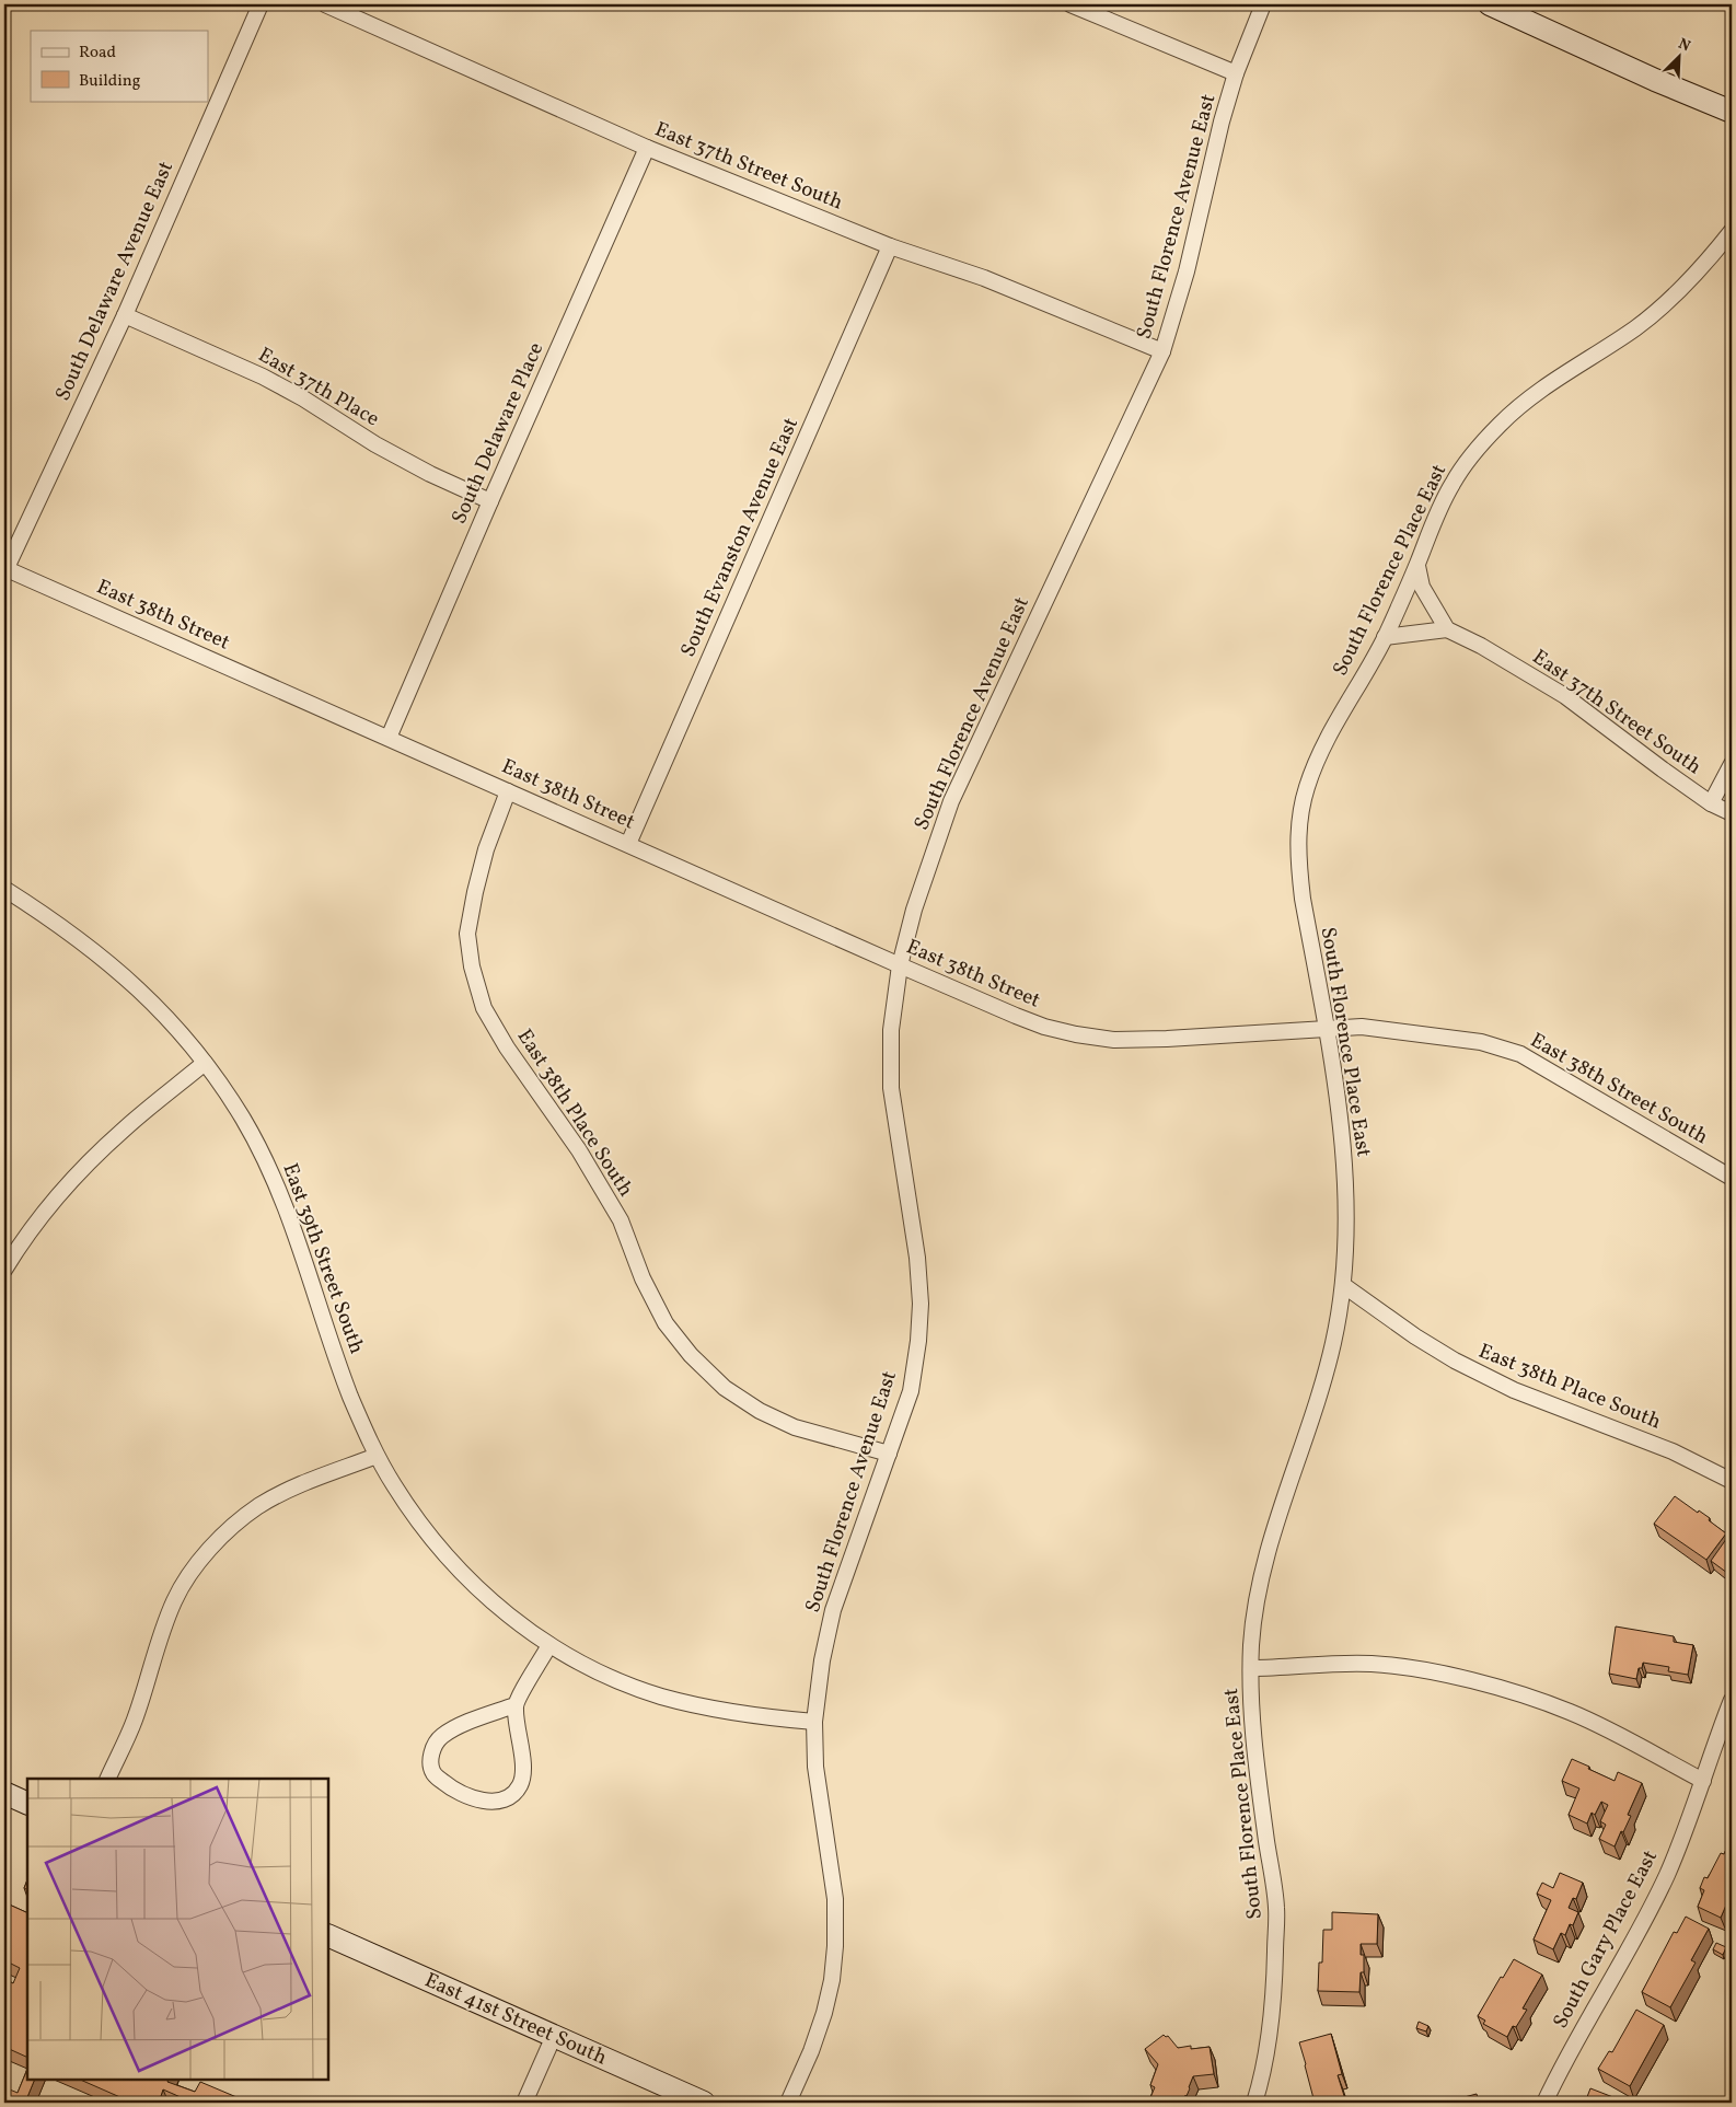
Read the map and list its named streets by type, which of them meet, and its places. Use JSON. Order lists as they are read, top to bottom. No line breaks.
{"streets":{"main road":["East 41st Street South"],"street":["East 37th Street South","South Florence Avenue East","South Delaware Avenue East","East 37th Place","South Delaware Place","South Evanston Avenue East","South Florence Place East","East 38th Street","East 38th Street South","East 38th Place South","East 39th Street South","South Gary Place East"]},"crossings":[["East 37th Street South","South Florence Avenue East"],["East 37th Street South","South Delaware Place"],["East 37th Street South","South Evanston Avenue East"],["South Florence Avenue East","East 38th Street"],["South Florence Avenue East","East 38th Place South"],["South Florence Avenue East","East 39th Street South"],["South Delaware Avenue East","East 37th Place"],["South Delaware Avenue East","East 38th Street"],["East 37th Place","South Delaware Place"],["South Delaware Place","East 38th Street"],["South Evanston Avenue East","East 38th Street"],["South Florence Place East","East 38th Street South"],["South Florence Place East","East 38th Place South"],["East 38th Street","East 38th Street South"],["East 38th Street","East 38th Place South"]],"legend":["Road","Building"],"north":"top right"}
